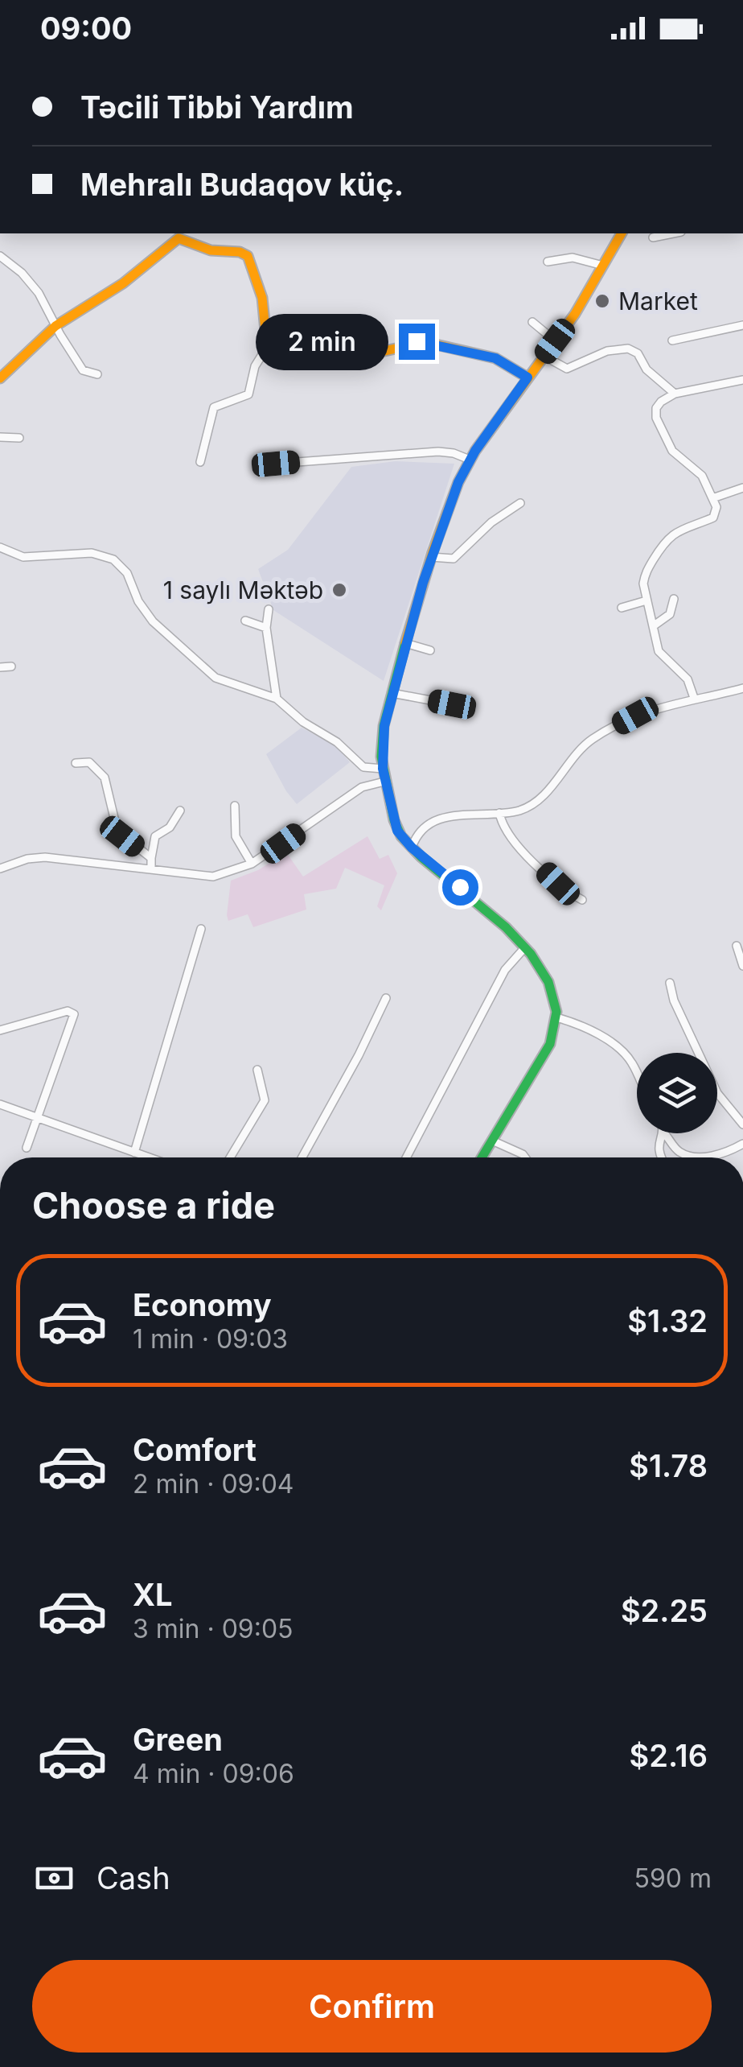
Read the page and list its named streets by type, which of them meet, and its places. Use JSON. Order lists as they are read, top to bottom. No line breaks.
{"places":["Market","1 saylı Məktəb"],"page":{"status":"09:00","banner":["Təcili Tibbi Yardım","Mehralı Budaqov küç."],"bubble":"2 min","heading":"Choose a ride","list":[{"name":"Economy","note":"1 min · 09:03","value":"$1.32"},{"name":"Comfort","note":"2 min · 09:04","value":"$1.78"},{"name":"XL","note":"3 min · 09:05","value":"$2.25"},{"name":"Green","note":"4 min · 09:06","value":"$2.16"}],"pay":["Cash","590 m"],"buttons":"Confirm"}}
